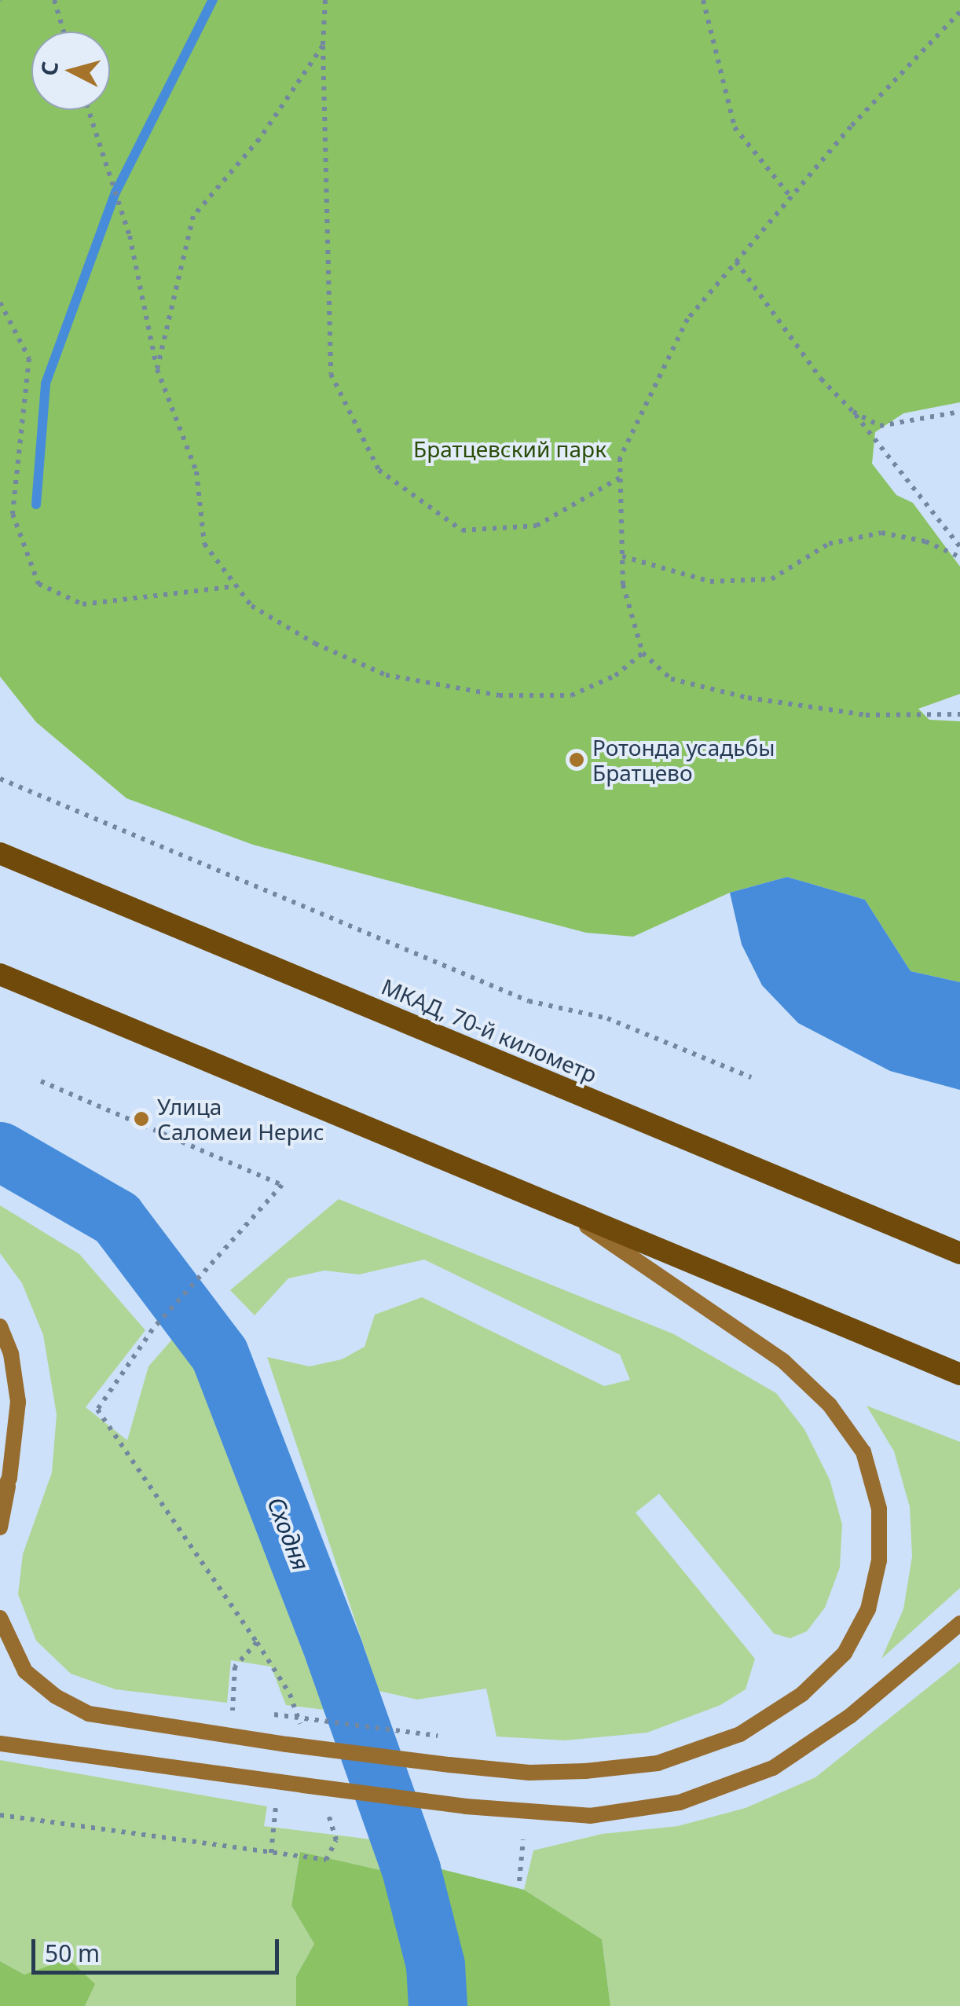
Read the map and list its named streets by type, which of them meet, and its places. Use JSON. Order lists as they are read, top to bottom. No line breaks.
{"streets":{"highway":["МКАД, 70-й километр"]},"water":["Сходня"],"parks":["Братцевский парк"],"places":["Ротонда усадьбы Братцево","Улица Саломеи Нерис"],"scale_bar":"50 m","north":"left"}
